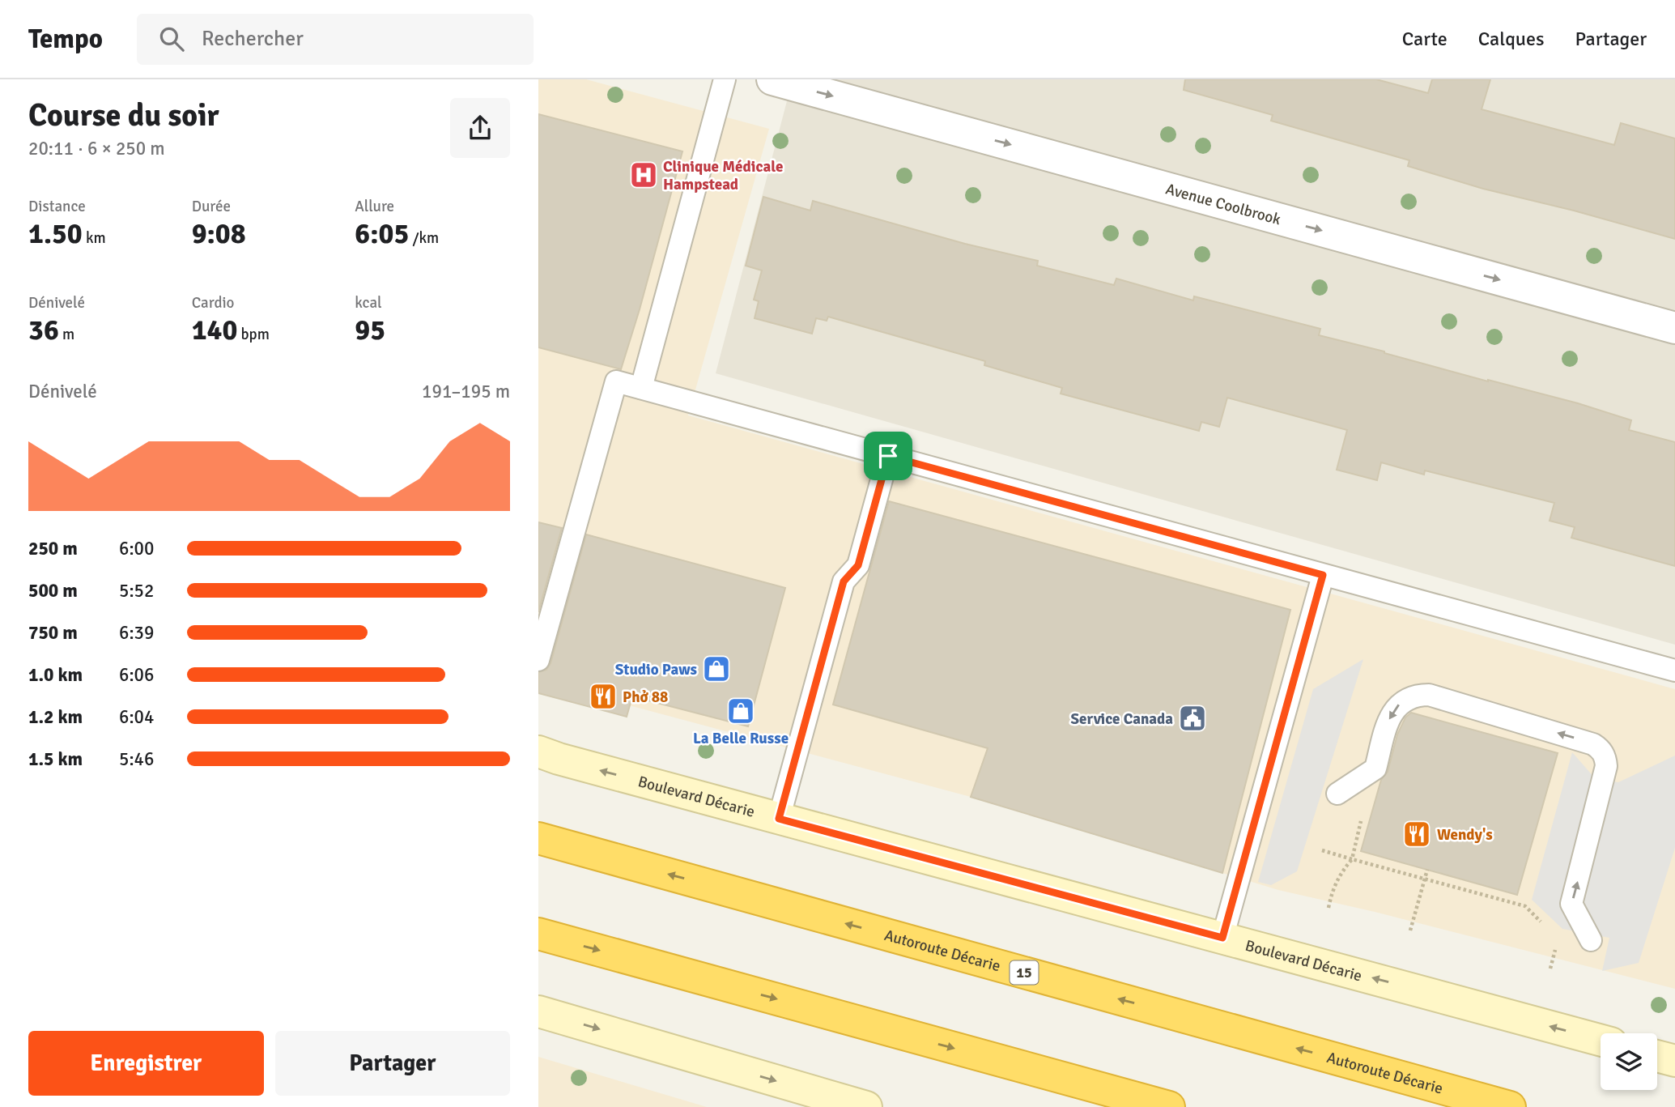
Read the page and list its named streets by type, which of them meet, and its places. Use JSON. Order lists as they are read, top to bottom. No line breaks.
{"streets":{"highway":["Autoroute Décarie","15"],"main road":["Boulevard Décarie"],"street":["Avenue Coolbrook"]},"one_way":["Avenue Coolbrook","Boulevard Décarie"],"places":{"hospital":["Clinique Médicale Hampstead"],"shop":["Studio Paws","La Belle Russe"],"restaurant":["Phở 88","Wendy's"],"public building":["Service Canada"]},"page":{"header":"Tempo","search":"Rechercher","nav":["Carte","Calques","Partager"],"heading":["Course du soir","20:11 · 6 × 250 m"],"stats":[["Distance","1.50 km"],["Durée","9:08"],["Allure","6:05 /km"],["Dénivelé","36 m"],["Cardio","140 bpm"],["kcal","95"]],"chart":["Dénivelé","191–195 m"],"list":[{"name":"250 m","note":"6:00"},{"name":"500 m","note":"5:52"},{"name":"750 m","note":"6:39"},{"name":"1.0 km","note":"6:06"},{"name":"1.2 km","note":"6:04"},{"name":"1.5 km","note":"5:46"}],"buttons":["Enregistrer","Partager"]}}
